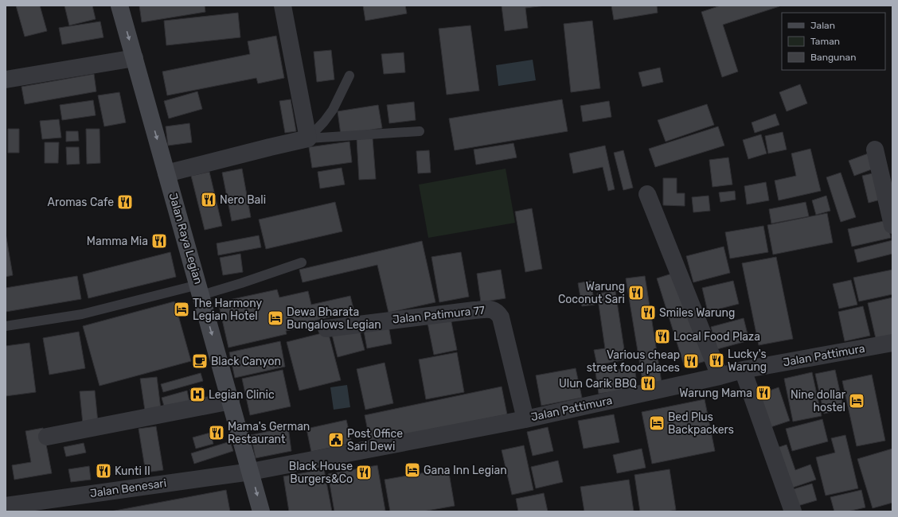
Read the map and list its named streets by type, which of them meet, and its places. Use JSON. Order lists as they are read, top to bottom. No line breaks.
{"streets":{"main road":["Jalan Raya Legian"],"street":["Jalan Patimura 77","Jalan Pattimura","Jalan Benesari"]},"crossings":[["Jalan Raya Legian","Jalan Pattimura"],["Jalan Raya Legian","Jalan Benesari"],["Jalan Patimura 77","Jalan Pattimura"],["Jalan Pattimura","Jalan Benesari"]],"one_way":["Jalan Raya Legian"],"places":{"restaurant":["Nero Bali","Aromas Cafe","Mamma Mia","Warung Coconut Sari","Smiles Warung","Local Food Plaza","Lucky's Warung","Various cheap street food places","Ulun Carik BBQ","Warung Mama","Mama's German Restaurant","Kunti II","Black House Burgers&Co"],"hotel":["The Harmony Legian Hotel","Dewa Bharata Bungalows Legian","Nine dollar hostel","Bed Plus Backpackers","Gana Inn Legian"],"cafe":["Black Canyon"],"hospital":["Legian Clinic"],"public building":["Post Office Sari Dewi"]},"legend":["Jalan","Taman","Bangunan"]}
